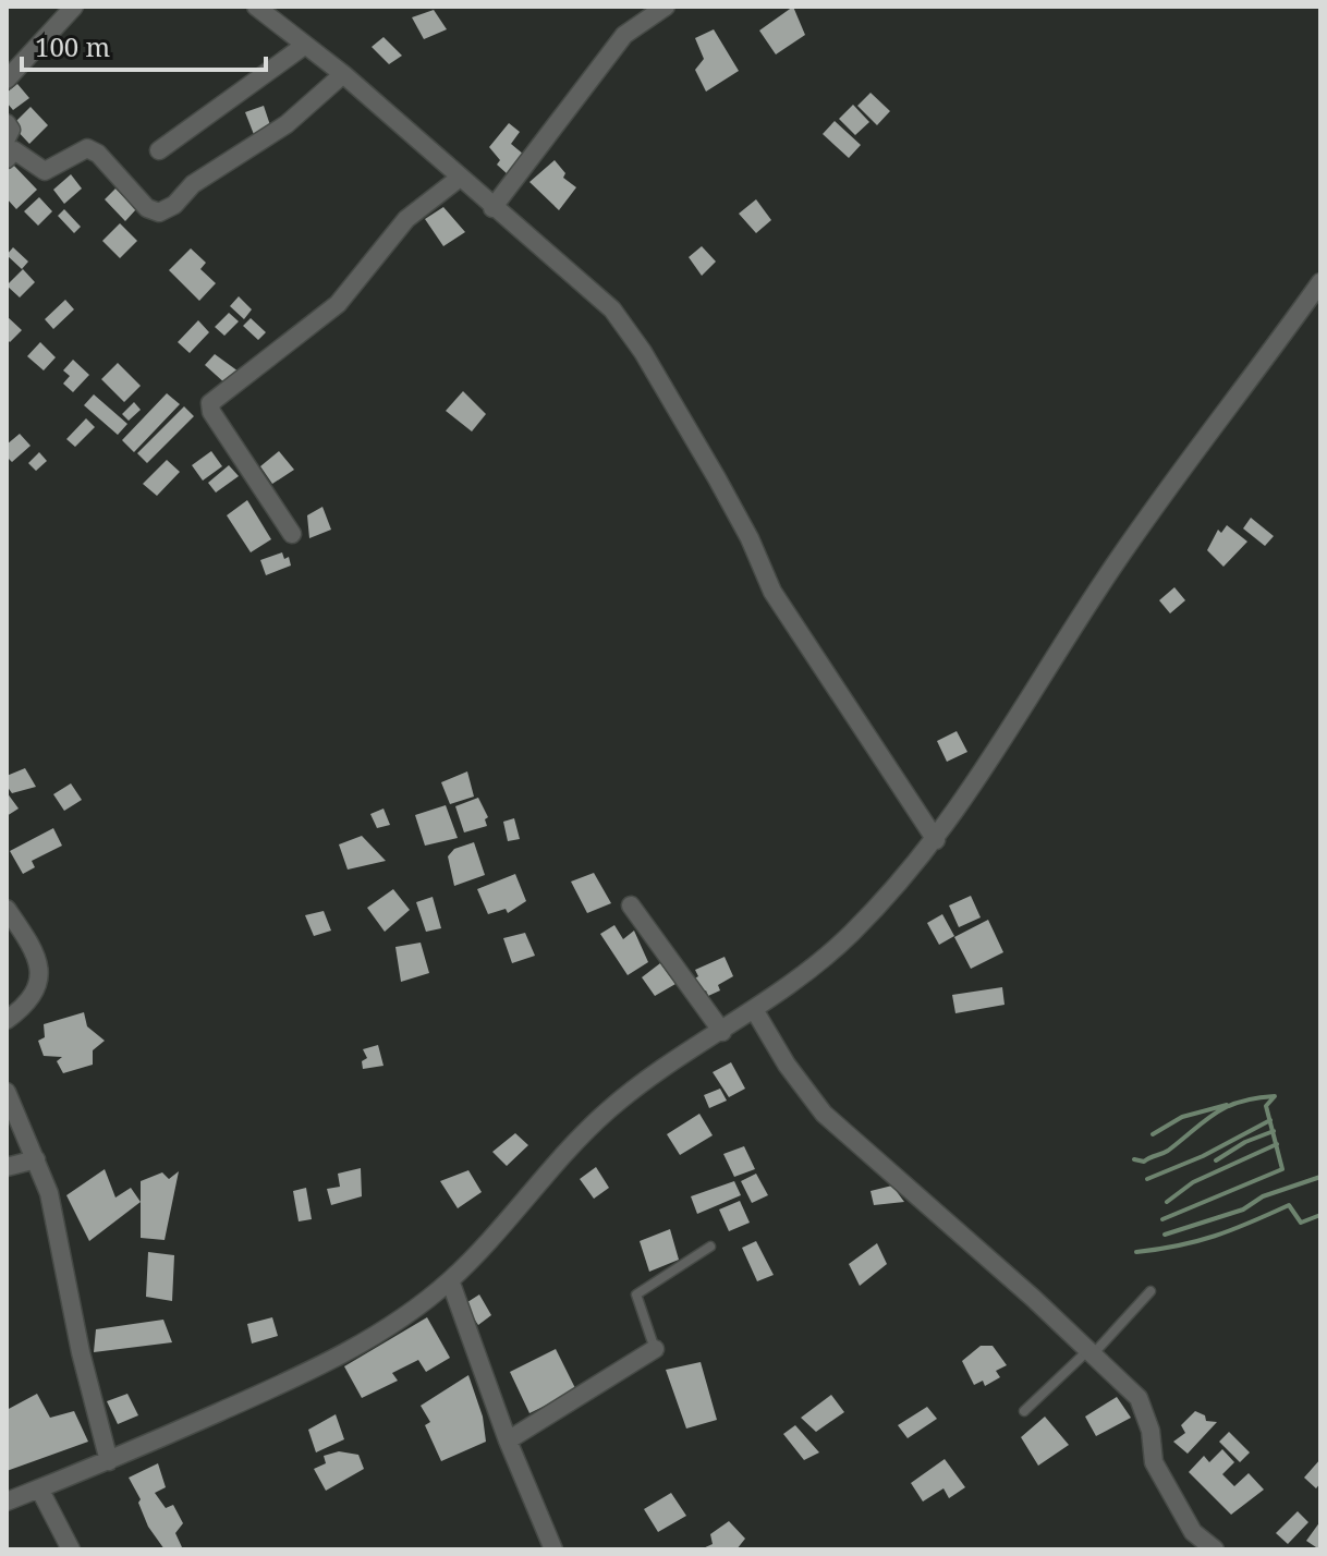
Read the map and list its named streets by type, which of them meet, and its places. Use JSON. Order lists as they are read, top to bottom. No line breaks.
{"scale_bar":"100 m"}
